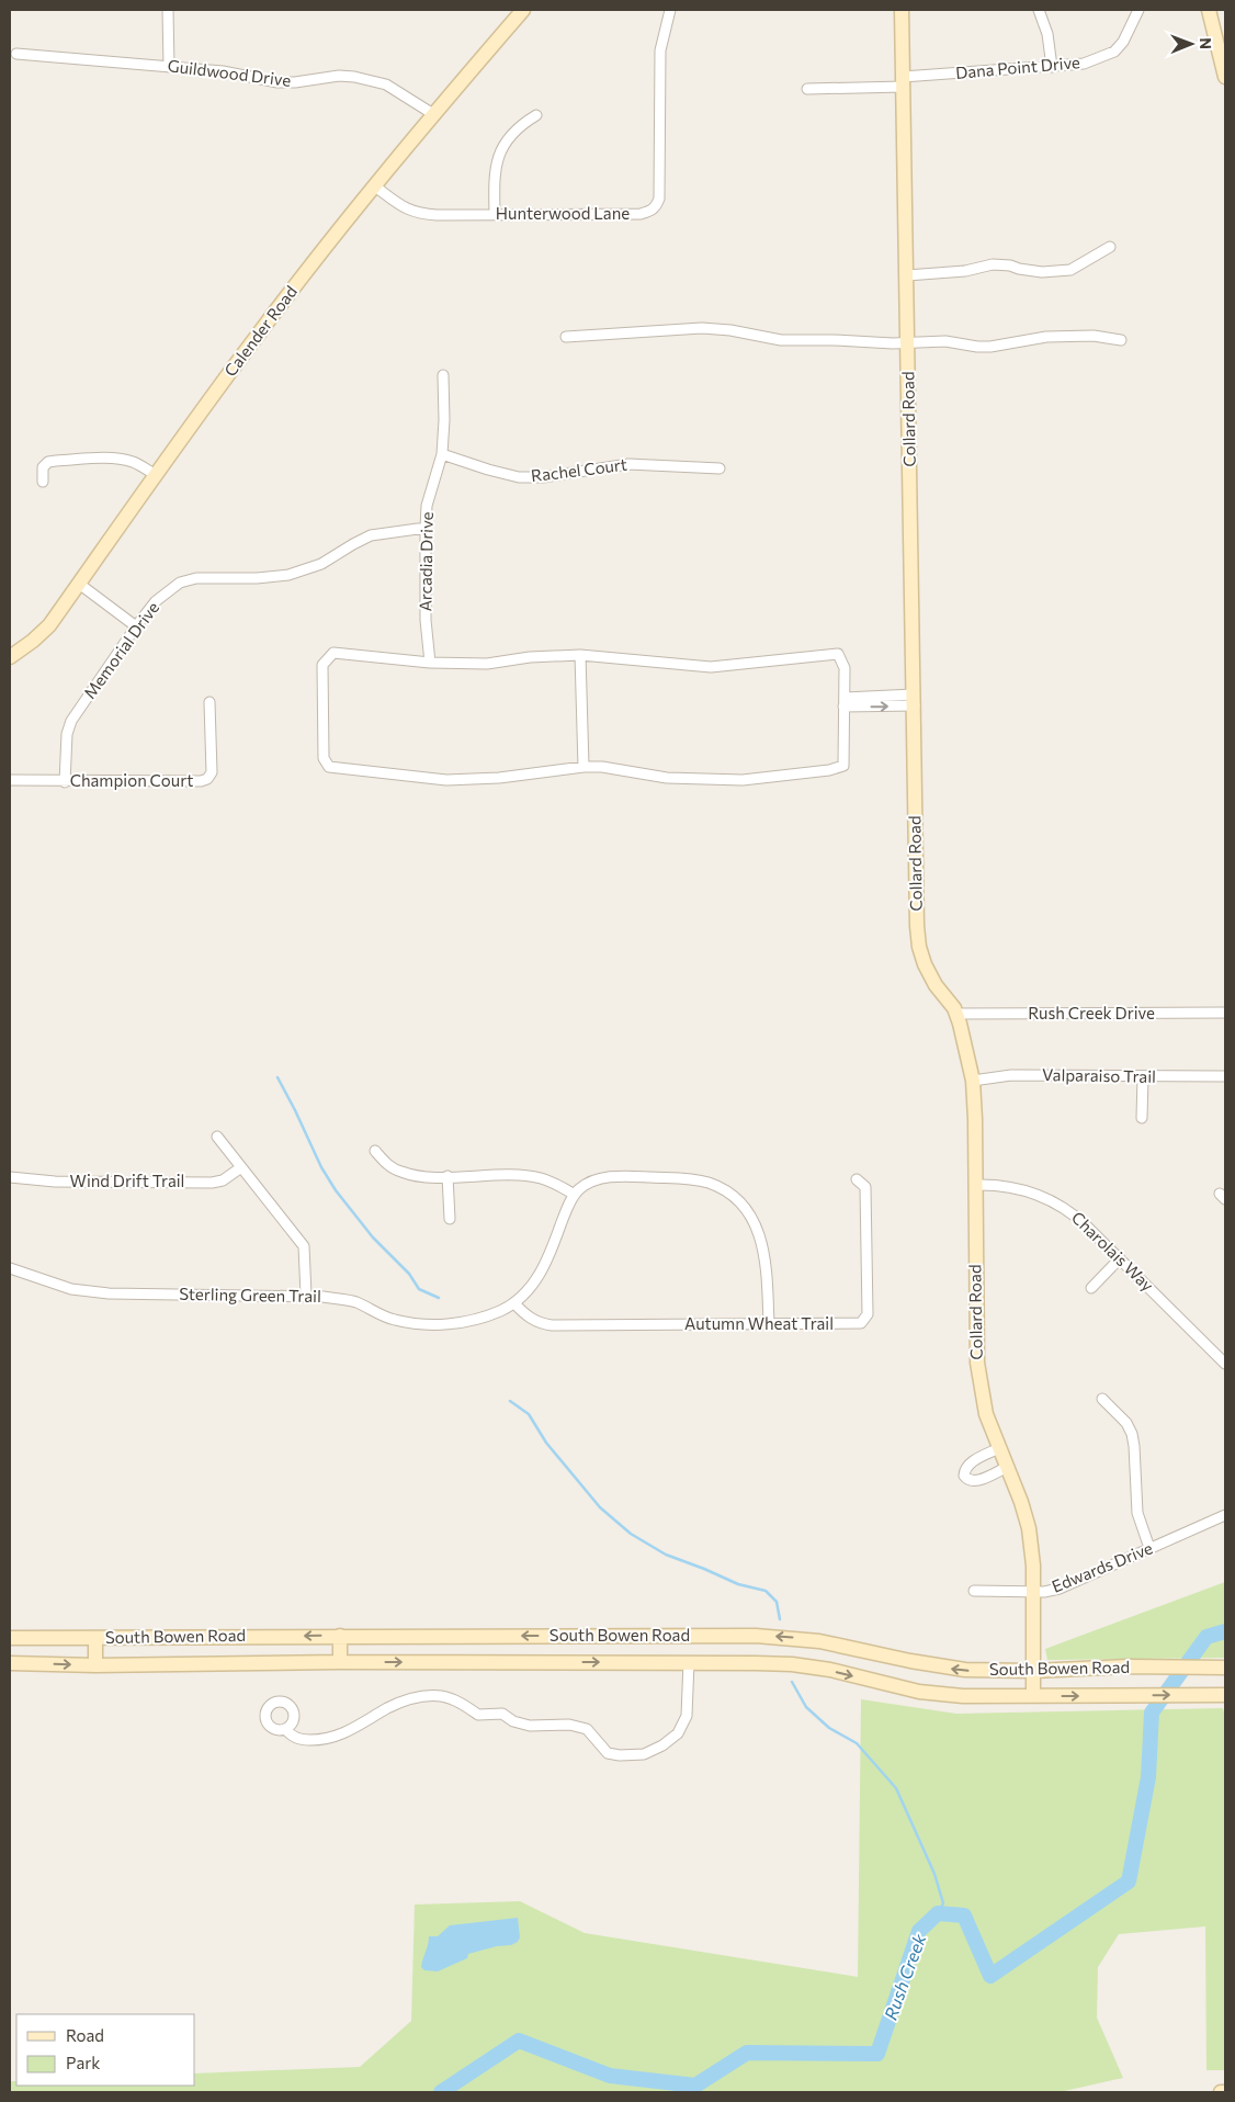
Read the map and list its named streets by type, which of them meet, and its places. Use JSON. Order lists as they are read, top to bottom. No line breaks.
{"streets":{"main road":["Calender Road","Collard Road","South Bowen Road"],"street":["Dana Point Drive","Guildwood Drive","Hunterwood Lane","Rachel Court","Arcadia Drive","Memorial Drive","Champion Court","Rush Creek Drive","Valparaiso Trail","Wind Drift Trail","Charolais Way","Sterling Green Trail","Autumn Wheat Trail","Edwards Drive"]},"crossings":[["Dana Point Drive","Collard Road"],["Guildwood Drive","Calender Road"],["Hunterwood Lane","Calender Road"],["Collard Road","Rush Creek Drive"],["Collard Road","Valparaiso Trail"],["Collard Road","Charolais Way"],["Collard Road","Edwards Drive"],["Collard Road","South Bowen Road"],["Rachel Court","Arcadia Drive"],["Arcadia Drive","Memorial Drive"],["Memorial Drive","Champion Court"],["Sterling Green Trail","Autumn Wheat Trail"]],"water":["Rush Creek"],"legend":["Road","Park"],"north":"right"}
